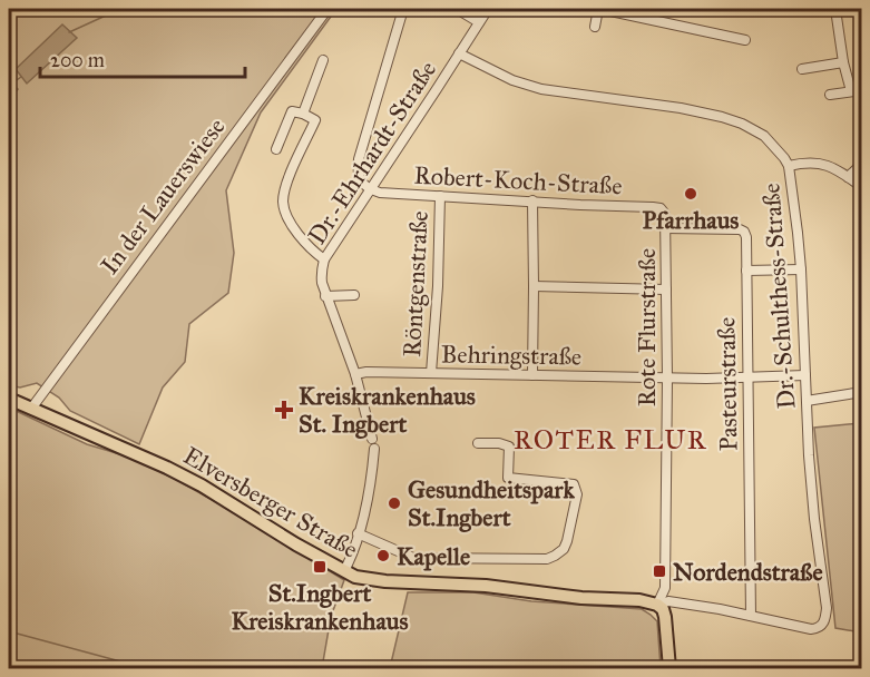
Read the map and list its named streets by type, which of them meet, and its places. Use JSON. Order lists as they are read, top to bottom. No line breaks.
{"streets":{"main road":["Elversberger Straße"],"street":["Dr.-Ehrhardt-Straße","Robert-Koch-Straße","In der Lauerswiese","Röntgenstraße","Dr.-Schulthess-Straße","Rote Flurstraße","Behringstraße","Pasteurstraße"]},"crossings":[["Dr.-Ehrhardt-Straße","Robert-Koch-Straße"],["Dr.-Ehrhardt-Straße","Dr.-Schulthess-Straße"],["Dr.-Ehrhardt-Straße","Behringstraße"],["Robert-Koch-Straße","Röntgenstraße"],["Robert-Koch-Straße","Rote Flurstraße"],["In der Lauerswiese","Elversberger Straße"],["Röntgenstraße","Behringstraße"],["Dr.-Schulthess-Straße","Behringstraße"],["Dr.-Schulthess-Straße","Pasteurstraße"],["Rote Flurstraße","Behringstraße"],["Rote Flurstraße","Pasteurstraße"],["Rote Flurstraße","Elversberger Straße"],["Behringstraße","Pasteurstraße"]],"districts":["ROTER FLUR"],"places":{"other":["Pfarrhaus","Gesundheitspark St.Ingbert","Kapelle"],"health":["Kreiskrankenhaus St. Ingbert"],"transit":["St.Ingbert Kreiskrankenhaus","Nordendstraße"]},"scale_bar":"200 m"}
